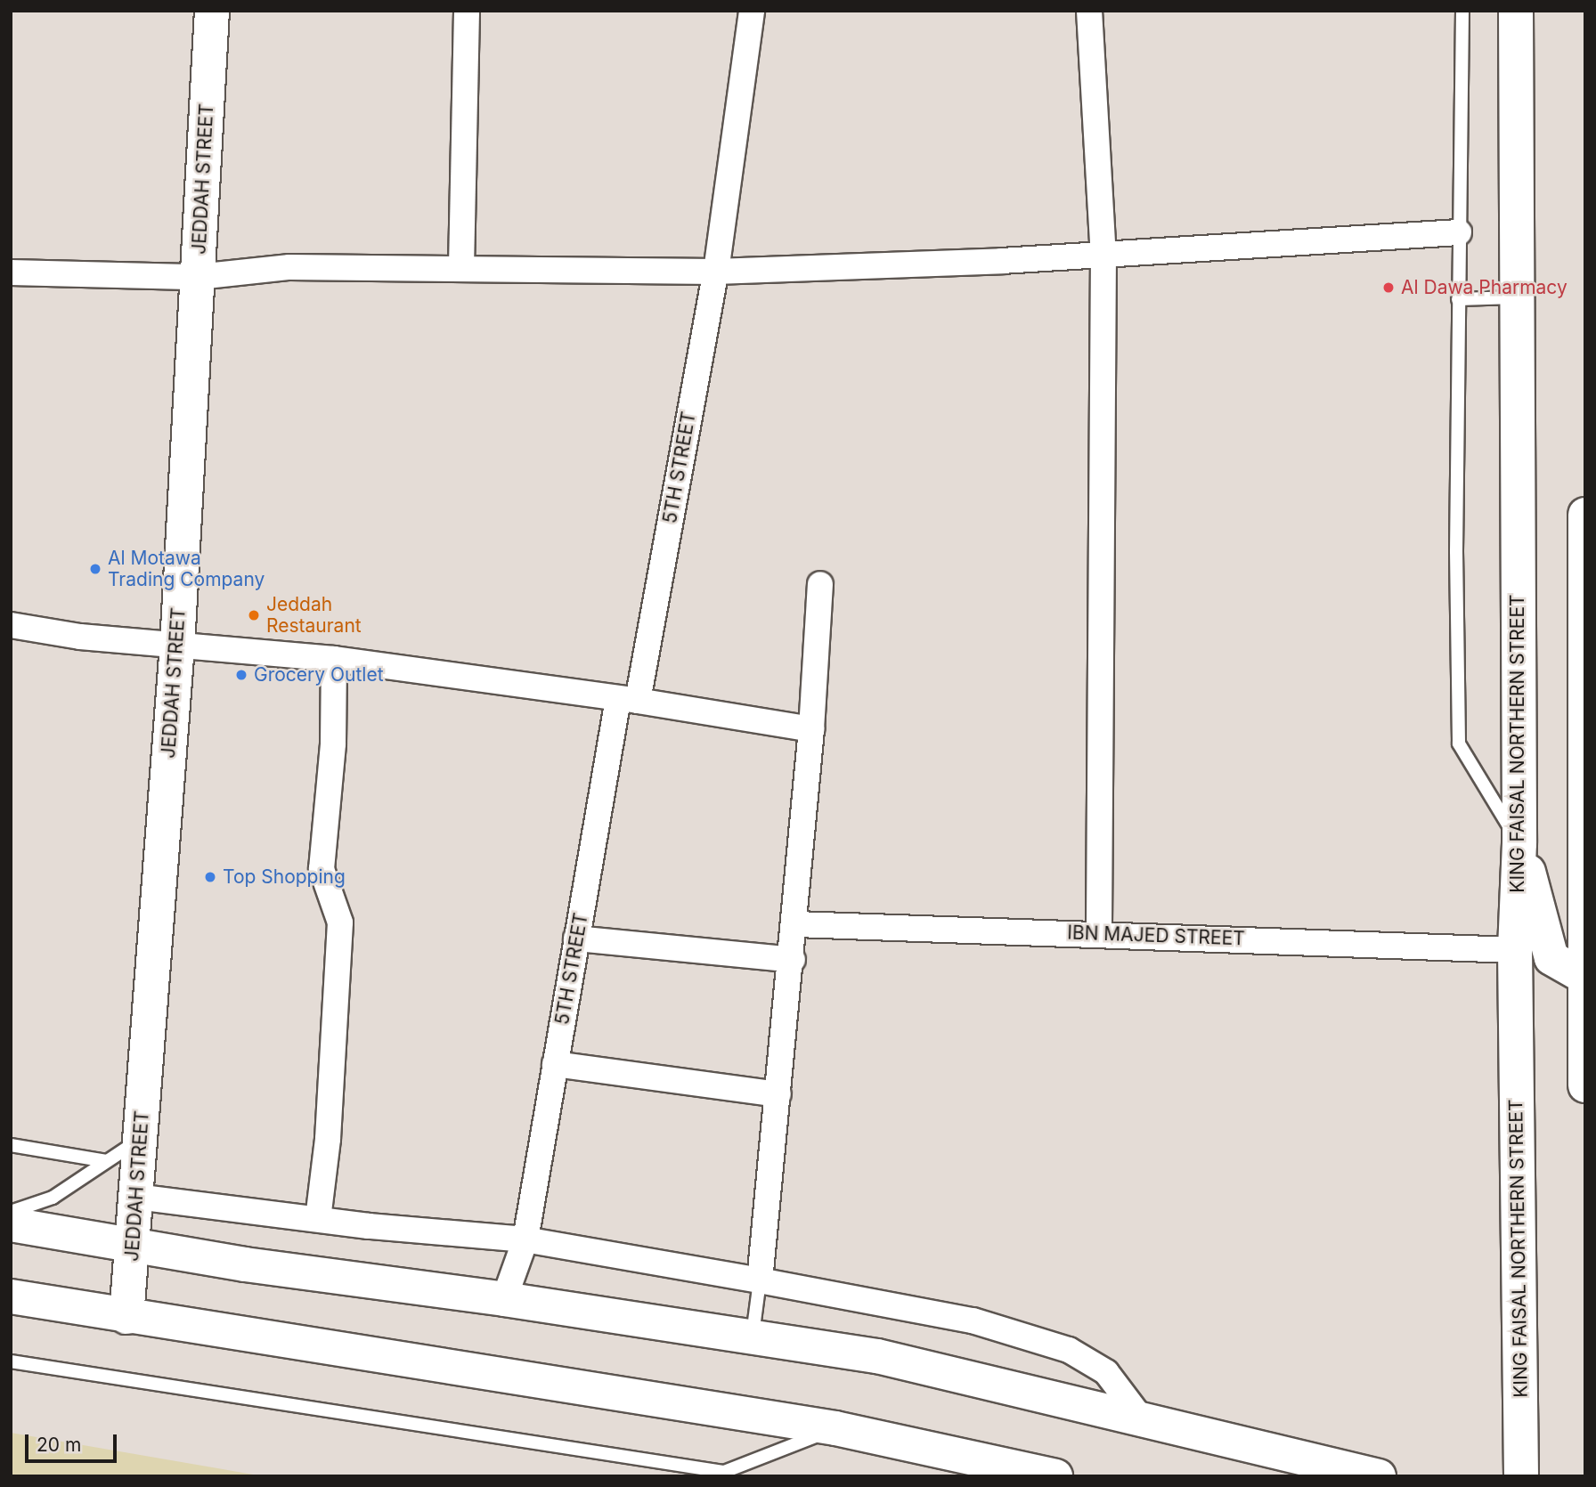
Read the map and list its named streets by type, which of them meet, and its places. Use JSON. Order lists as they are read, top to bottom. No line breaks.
{"streets":{"main road":["JEDDAH STREET","KING FAISAL NORTHERN STREET"],"street":["5TH STREET","IBN MAJED STREET"]},"crossings":[["KING FAISAL NORTHERN STREET","IBN MAJED STREET"]],"places":["Al Dawa Pharmacy","Al Motawa Trading Company","Jeddah Restaurant","Grocery Outlet","Top Shopping"],"scale_bar":"20 m"}
